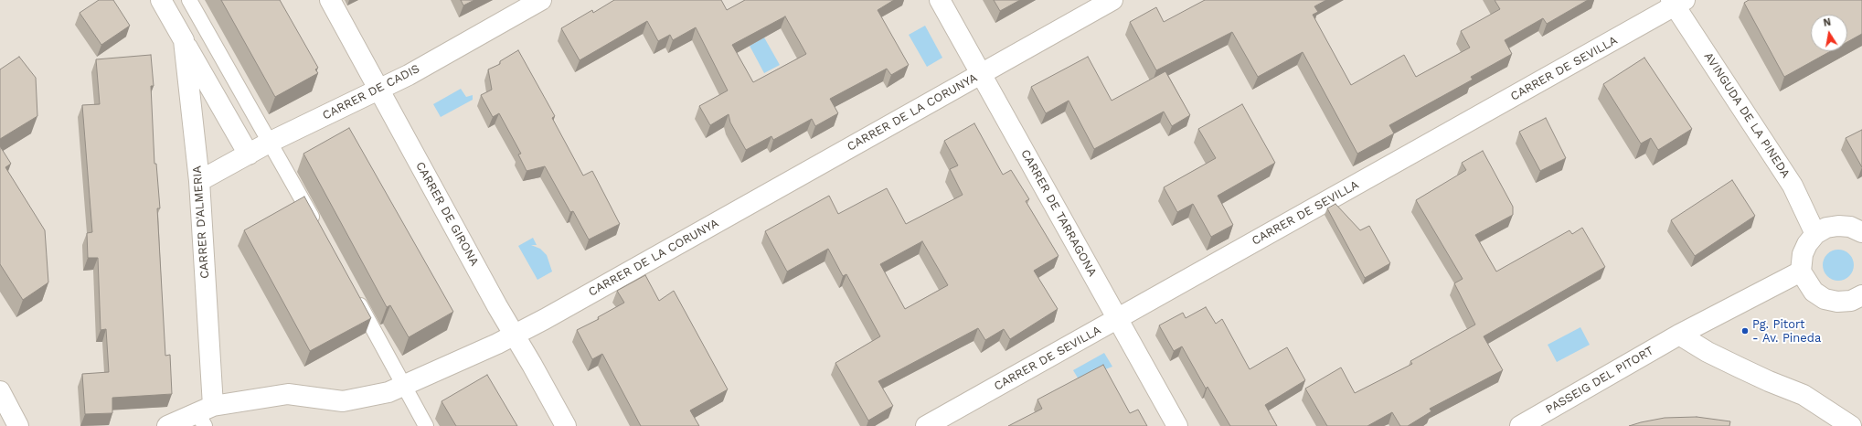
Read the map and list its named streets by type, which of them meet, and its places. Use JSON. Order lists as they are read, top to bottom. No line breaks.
{"streets":{"street":["CARRER DE SEVILLA","CARRER DE CADIS","CARRER DE LA CORUNYA","AVINGUDA DE LA PINEDA","CARRER DE TARRAGONA","CARRER DE GIRONA","CARRER D'ALMERIA","PASSEIG DEL PITORT"]},"crossings":[["CARRER DE SEVILLA","AVINGUDA DE LA PINEDA"],["CARRER DE SEVILLA","CARRER DE TARRAGONA"],["CARRER DE CADIS","CARRER DE GIRONA"],["CARRER DE CADIS","CARRER D'ALMERIA"],["CARRER DE LA CORUNYA","CARRER DE TARRAGONA"],["CARRER DE LA CORUNYA","CARRER DE GIRONA"],["CARRER DE LA CORUNYA","CARRER D'ALMERIA"]],"places":["Pg. Pitort - Av. Pineda"],"north":"top"}
